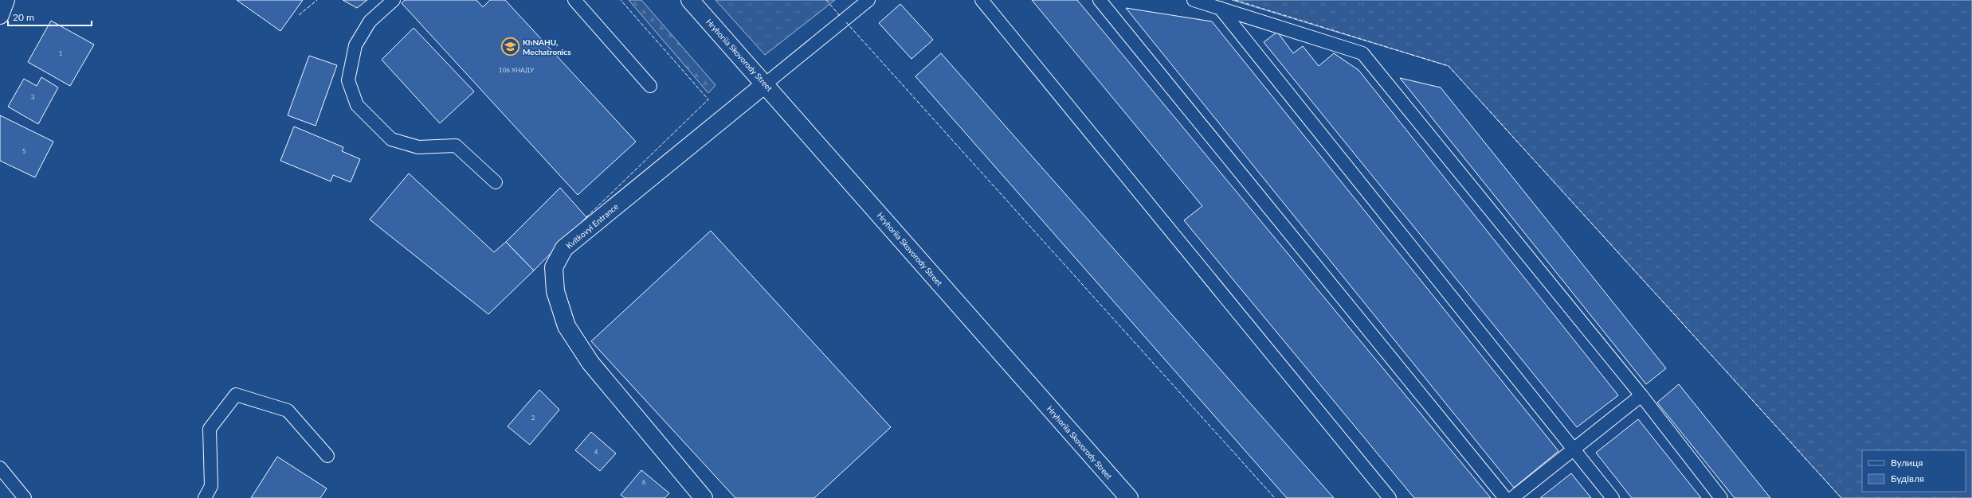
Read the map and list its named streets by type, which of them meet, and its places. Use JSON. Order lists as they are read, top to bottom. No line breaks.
{"streets":{"street":["Hryhoriia Skovorody Street","Kvitkovyi Entrance"]},"crossings":[["Hryhoriia Skovorody Street","Kvitkovyi Entrance"]],"places":{"school or university":["KhNAHU, Mechatronics"]},"house_numbers":["1","106 ХНАДУ","3","5","2","4","6"],"legend":["Вулиця","Будівля"],"scale_bar":"20 m"}
